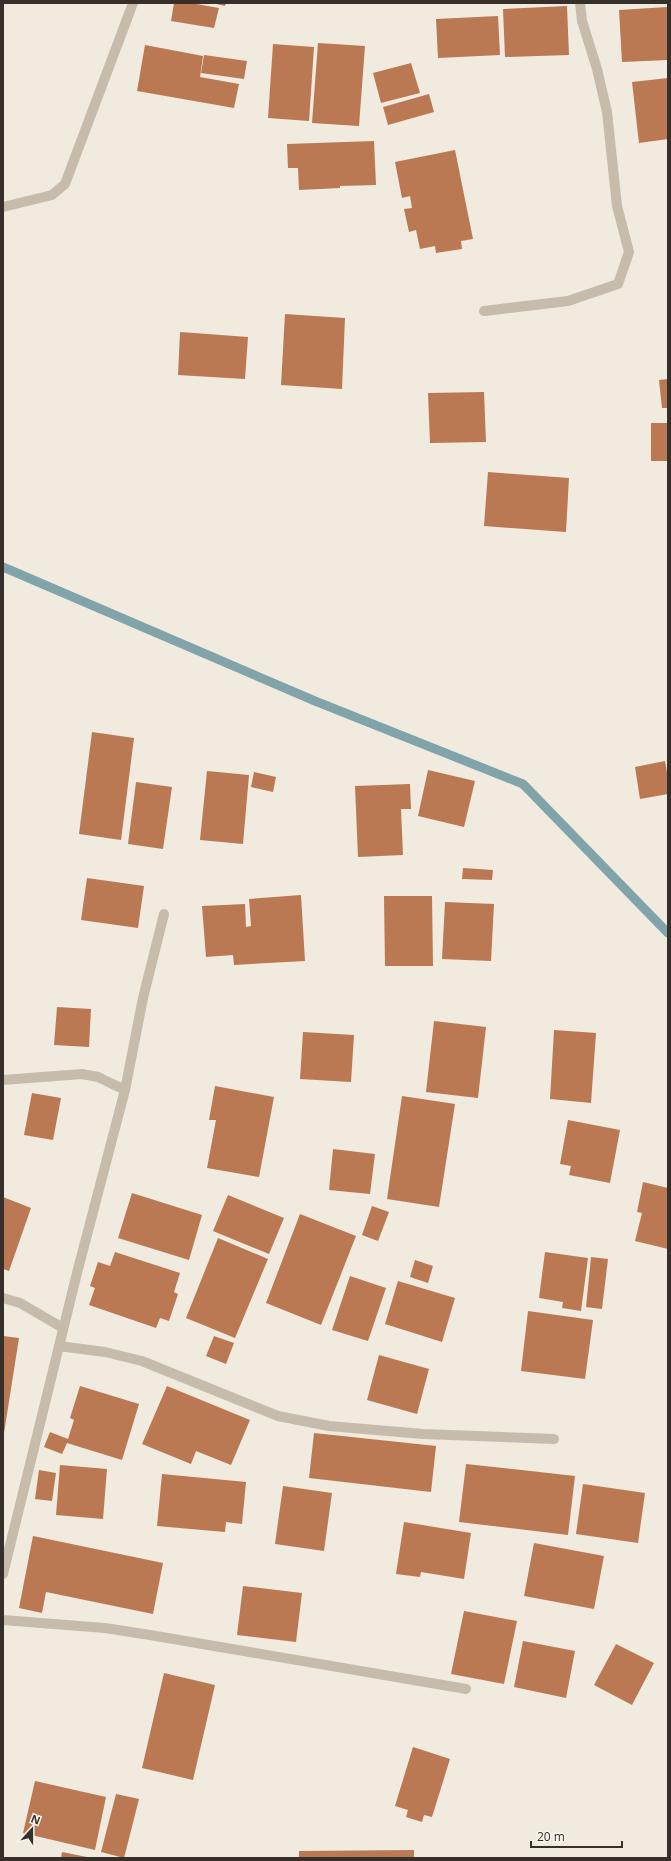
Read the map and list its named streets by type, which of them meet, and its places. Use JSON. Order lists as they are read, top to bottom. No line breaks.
{"scale_bar":"20 m","north":"top"}
